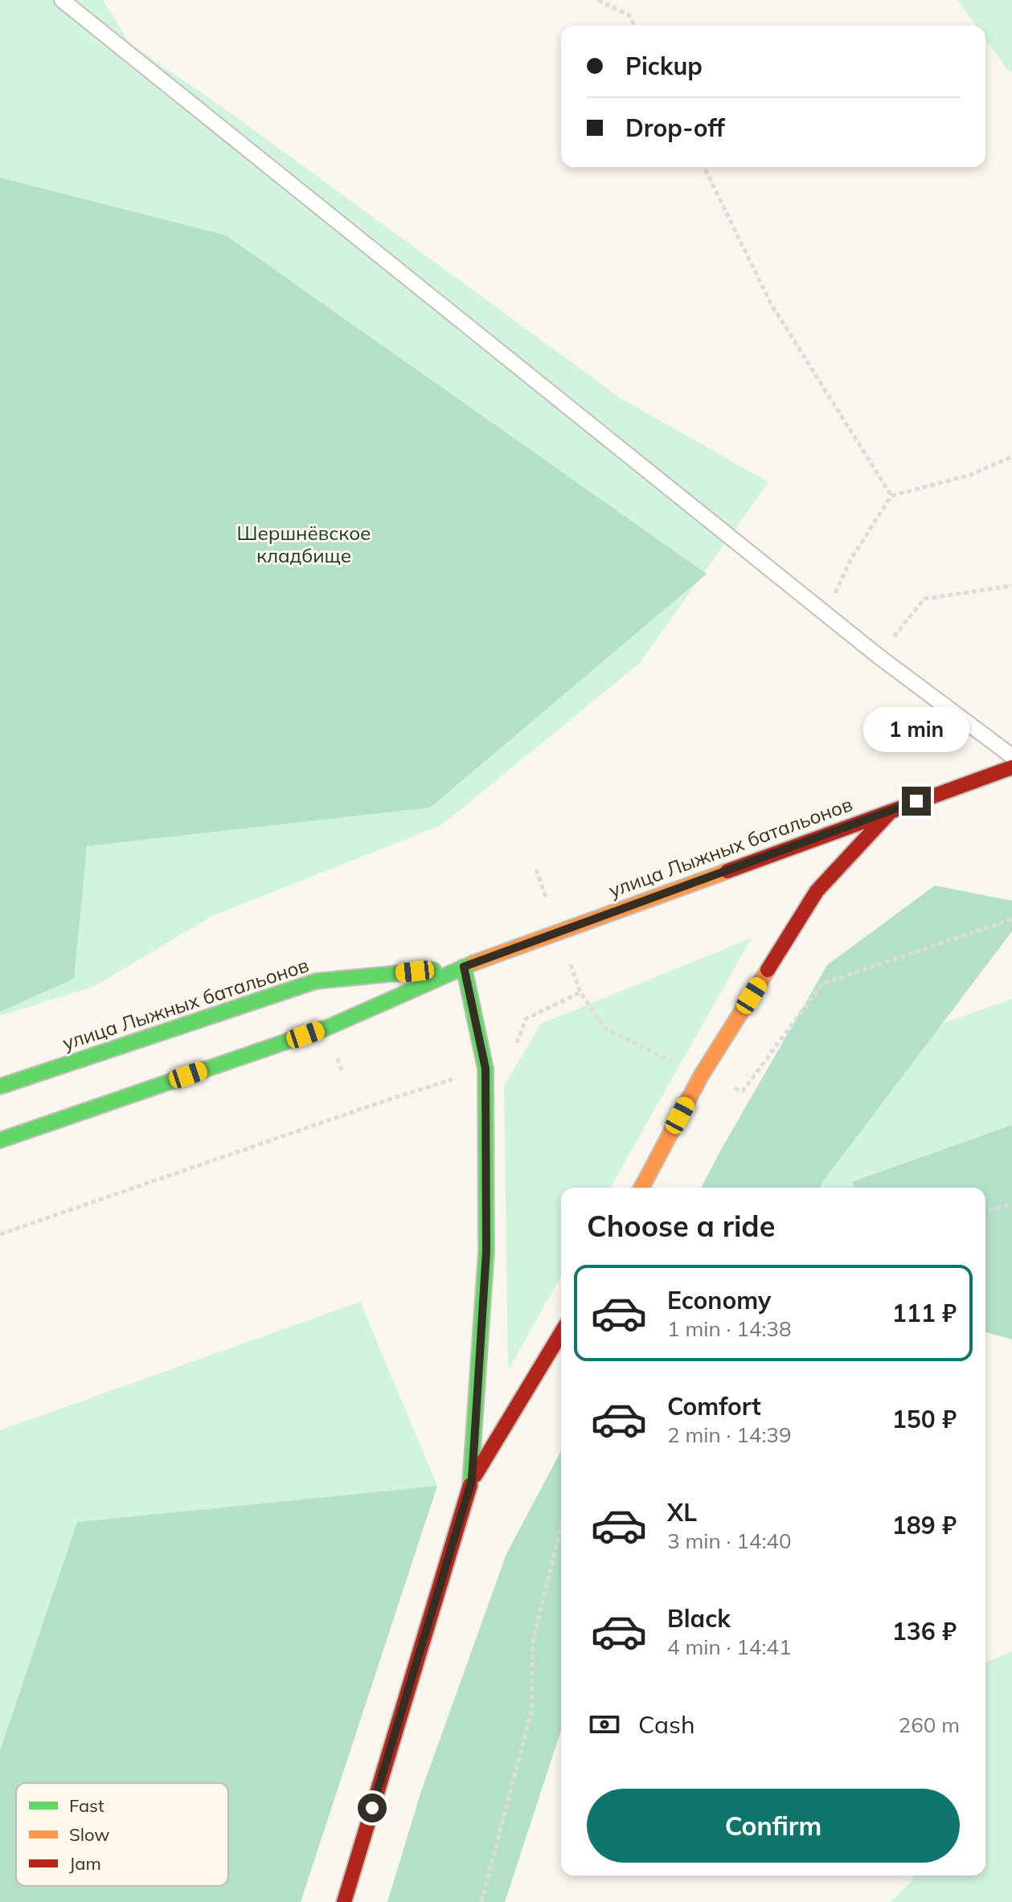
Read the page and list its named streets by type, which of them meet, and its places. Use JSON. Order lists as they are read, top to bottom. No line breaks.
{"streets":{"street":["улица Лыжных батальонов"]},"parks":["Шершнёвское кладбище"],"legend":["Fast","Slow","Jam"],"page":{"banner":["Pickup","Drop-off"],"bubble":"1 min","heading":"Choose a ride","list":[{"name":"Economy","note":"1 min · 14:38","value":"111 ₽"},{"name":"Comfort","note":"2 min · 14:39","value":"150 ₽"},{"name":"XL","note":"3 min · 14:40","value":"189 ₽"},{"name":"Black","note":"4 min · 14:41","value":"136 ₽"}],"pay":["Cash","260 m"],"buttons":"Confirm"}}
